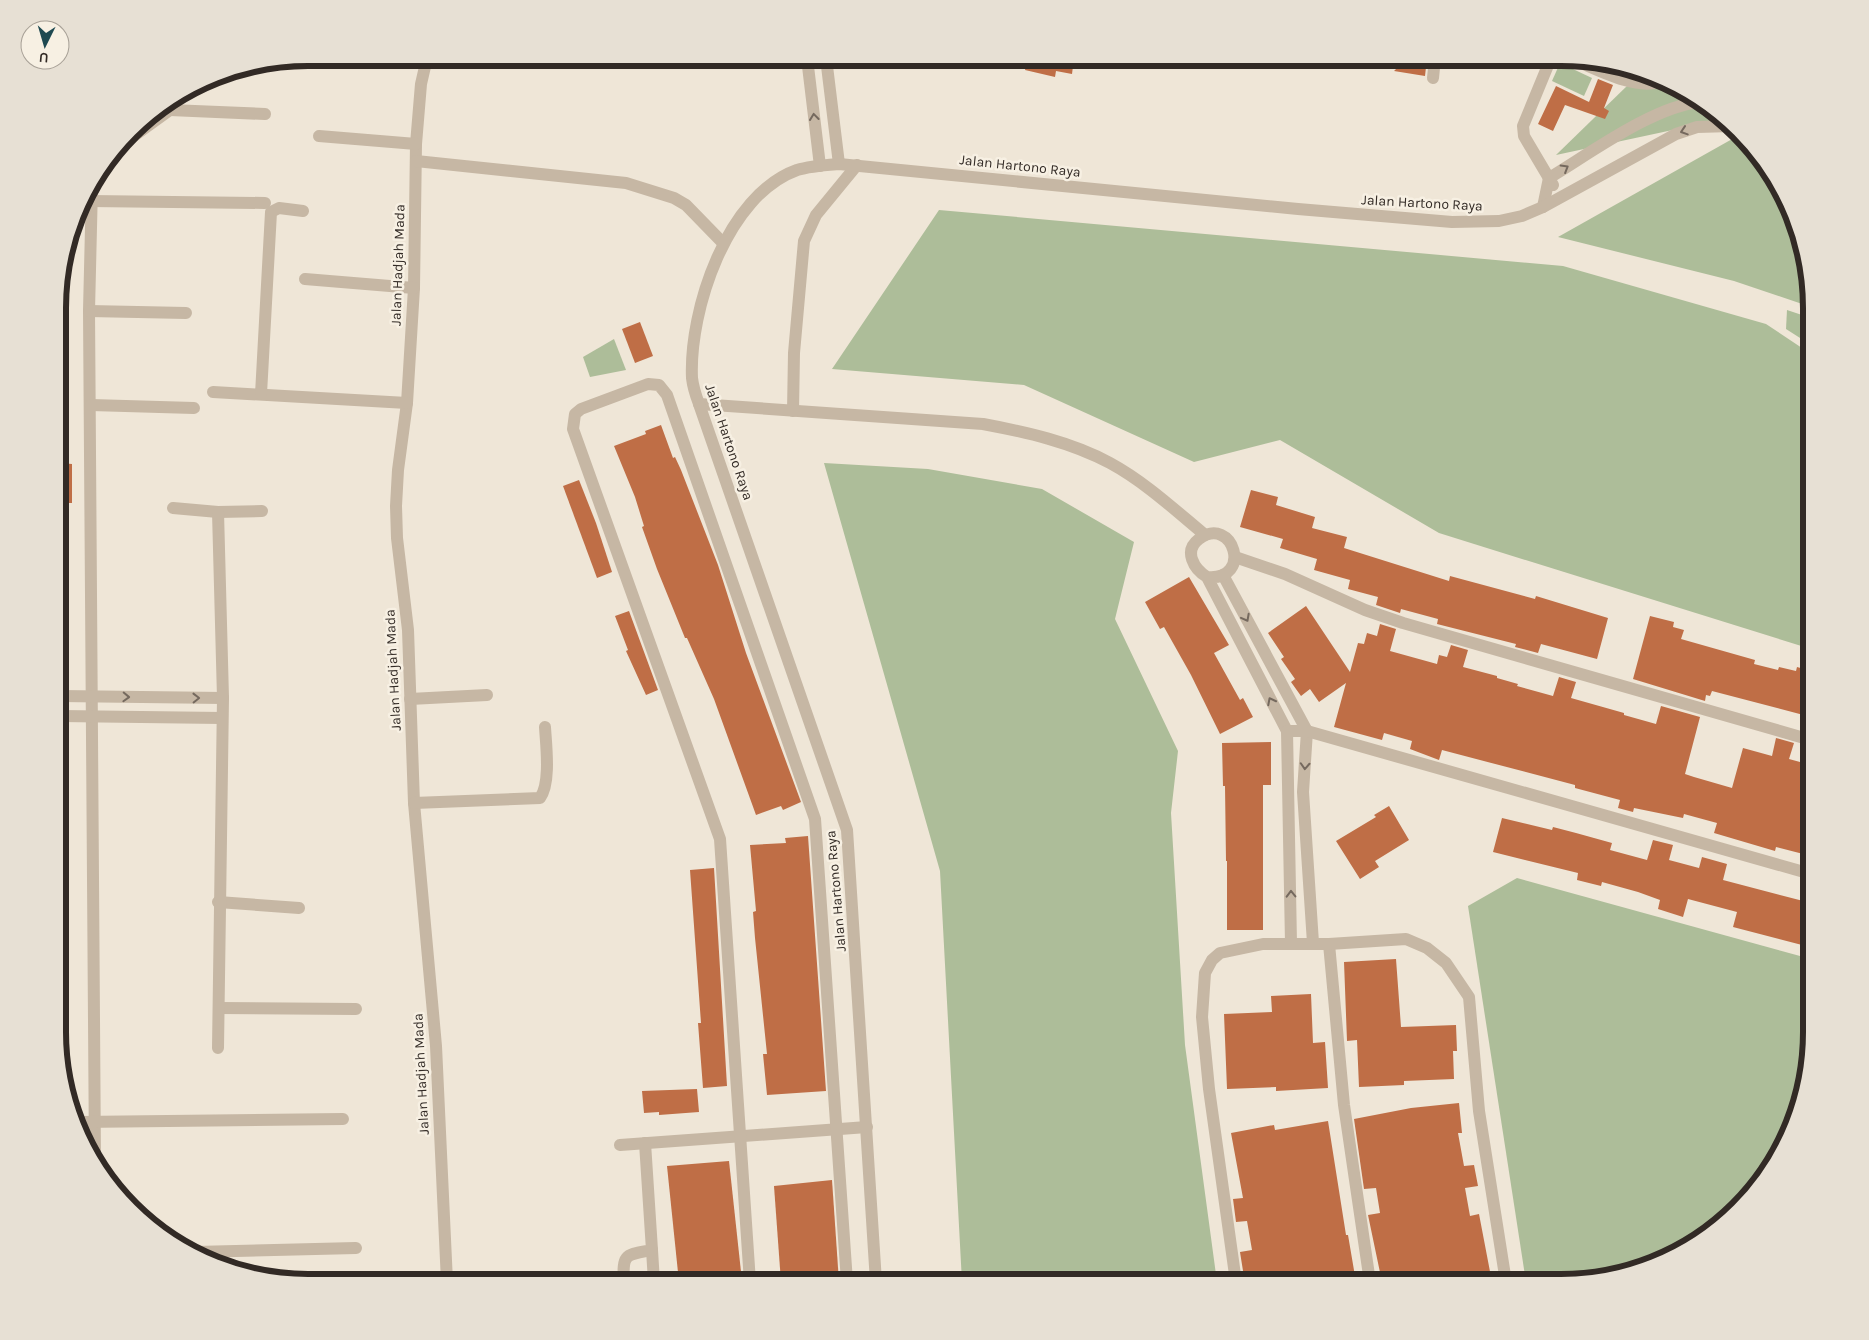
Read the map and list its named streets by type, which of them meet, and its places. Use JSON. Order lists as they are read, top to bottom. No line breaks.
{"streets":{"street":["Jalan Hartono Raya","Jalan Hadjah Mada"]},"north":"bottom"}
